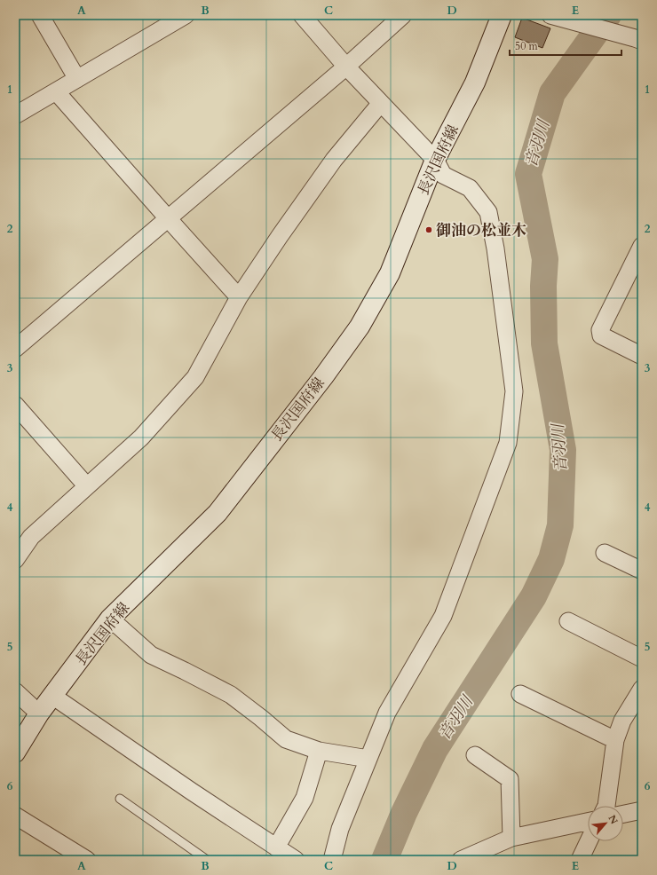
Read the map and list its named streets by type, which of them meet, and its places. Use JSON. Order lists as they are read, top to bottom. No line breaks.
{"streets":{"main road":["長沢国府線"]},"water":["音羽川"],"places":["御油の松並木"],"scale_bar":"50 m","north":"top right","grid":{"columns":["A","B","C","D","E"],"rows":["1","2","3","4","5","6"]}}
